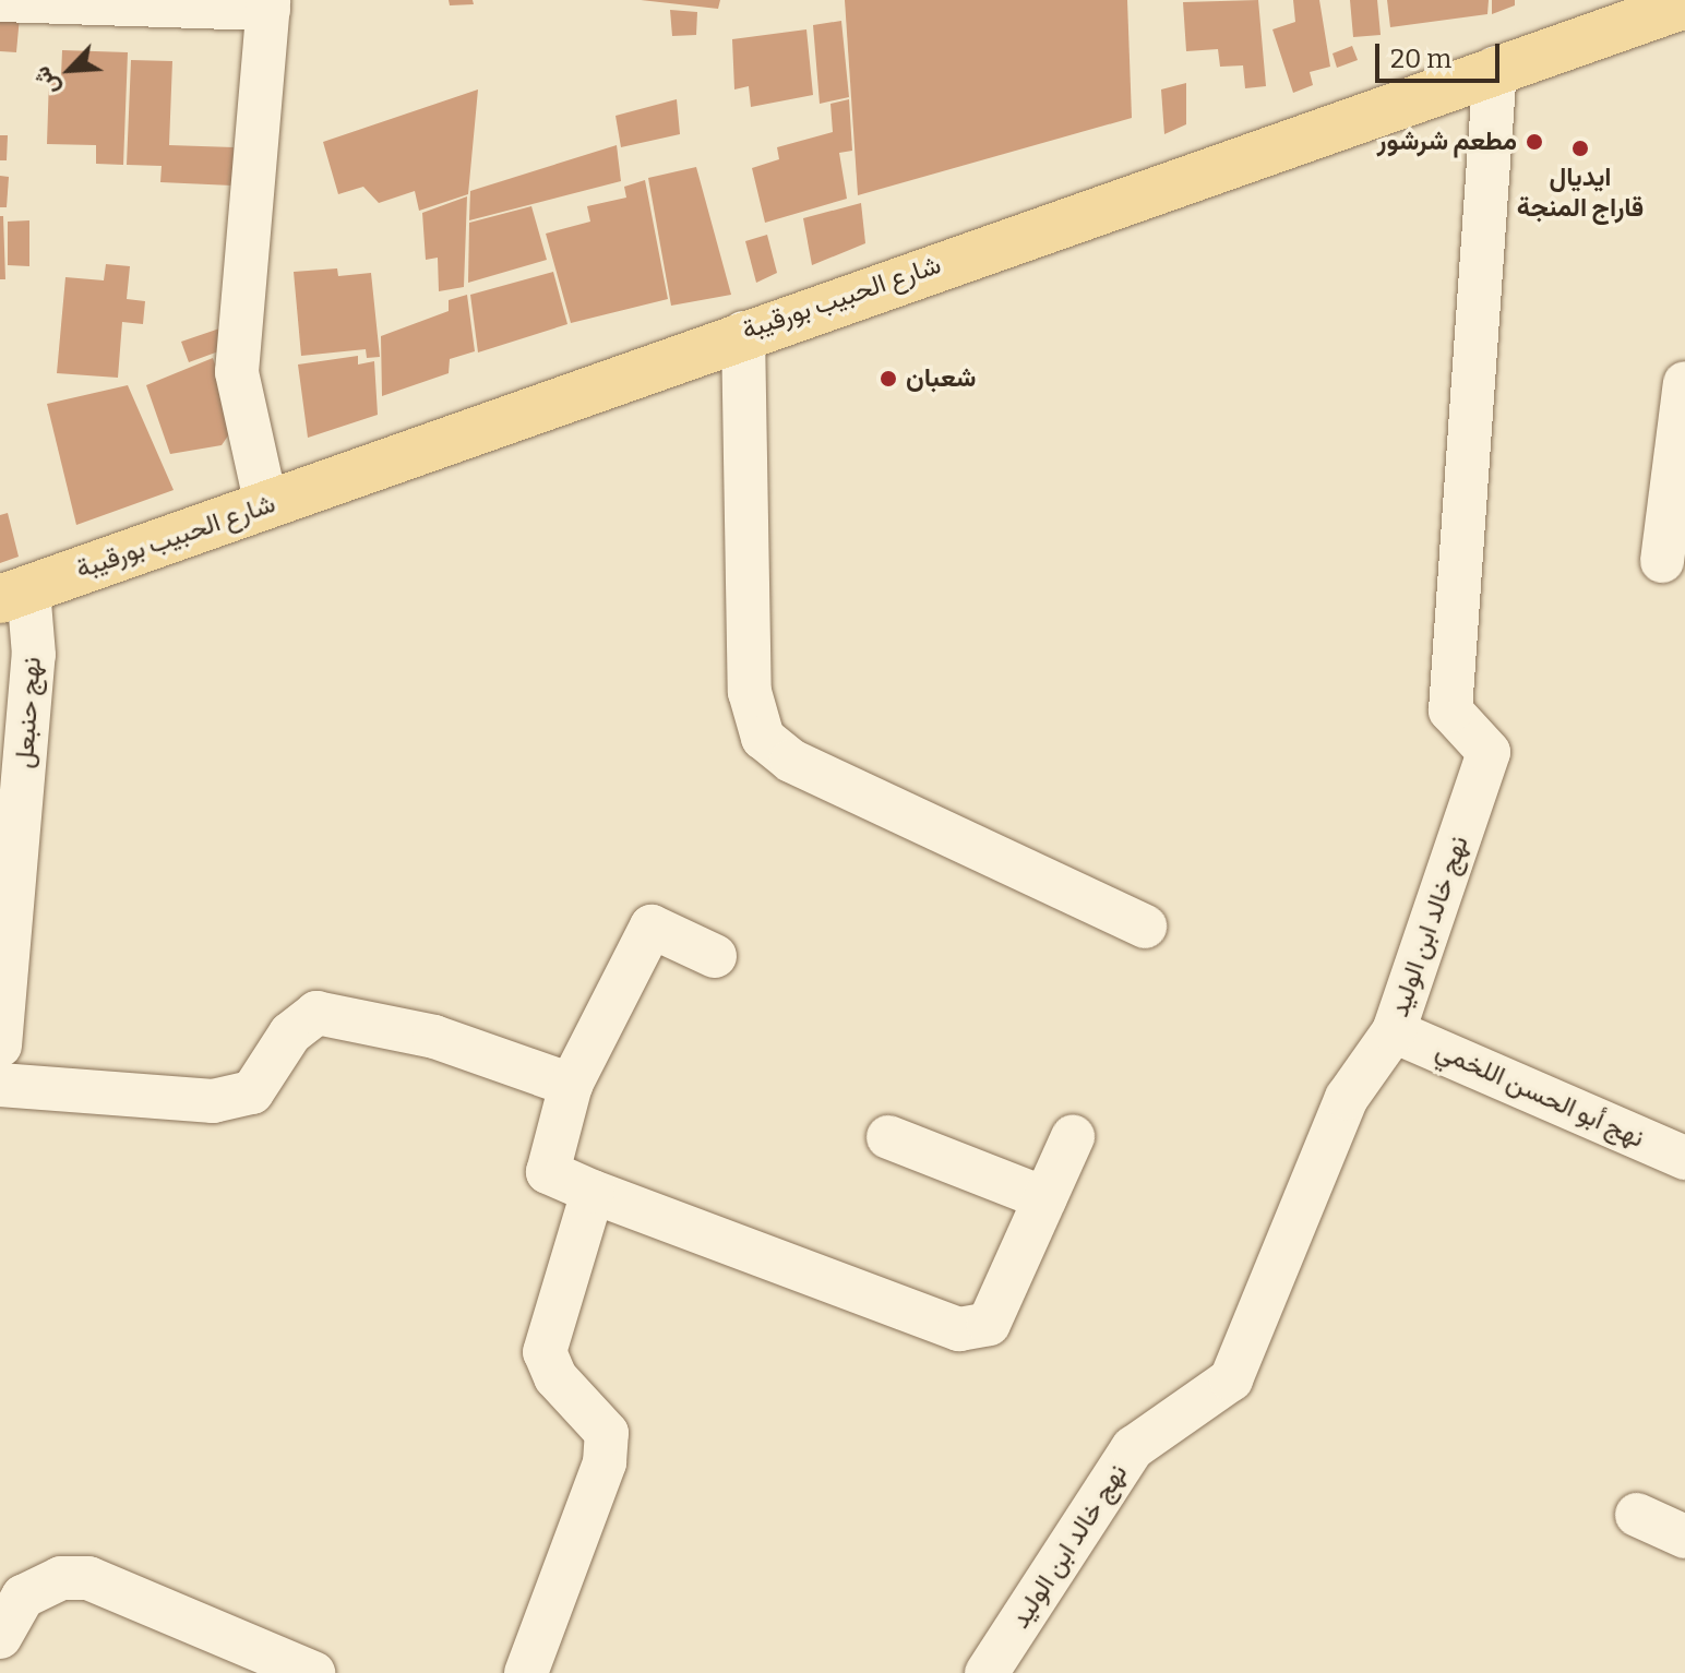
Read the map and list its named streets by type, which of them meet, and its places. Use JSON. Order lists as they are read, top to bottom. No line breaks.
{"streets":{"main road":["شارع الحبيب بورقيبة"],"street":["نهج حنبعل","نهج خالد ابن الوليد","نهج أبو الحسن اللخمي"]},"crossings":[["شارع الحبيب بورقيبة","نهج حنبعل"],["شارع الحبيب بورقيبة","نهج خالد ابن الوليد"],["نهج خالد ابن الوليد","نهج أبو الحسن اللخمي"]],"places":["مطعم شرشور","ايديال قاراج المنجة","شعبان"],"scale_bar":"20 m","north":"bottom left"}
